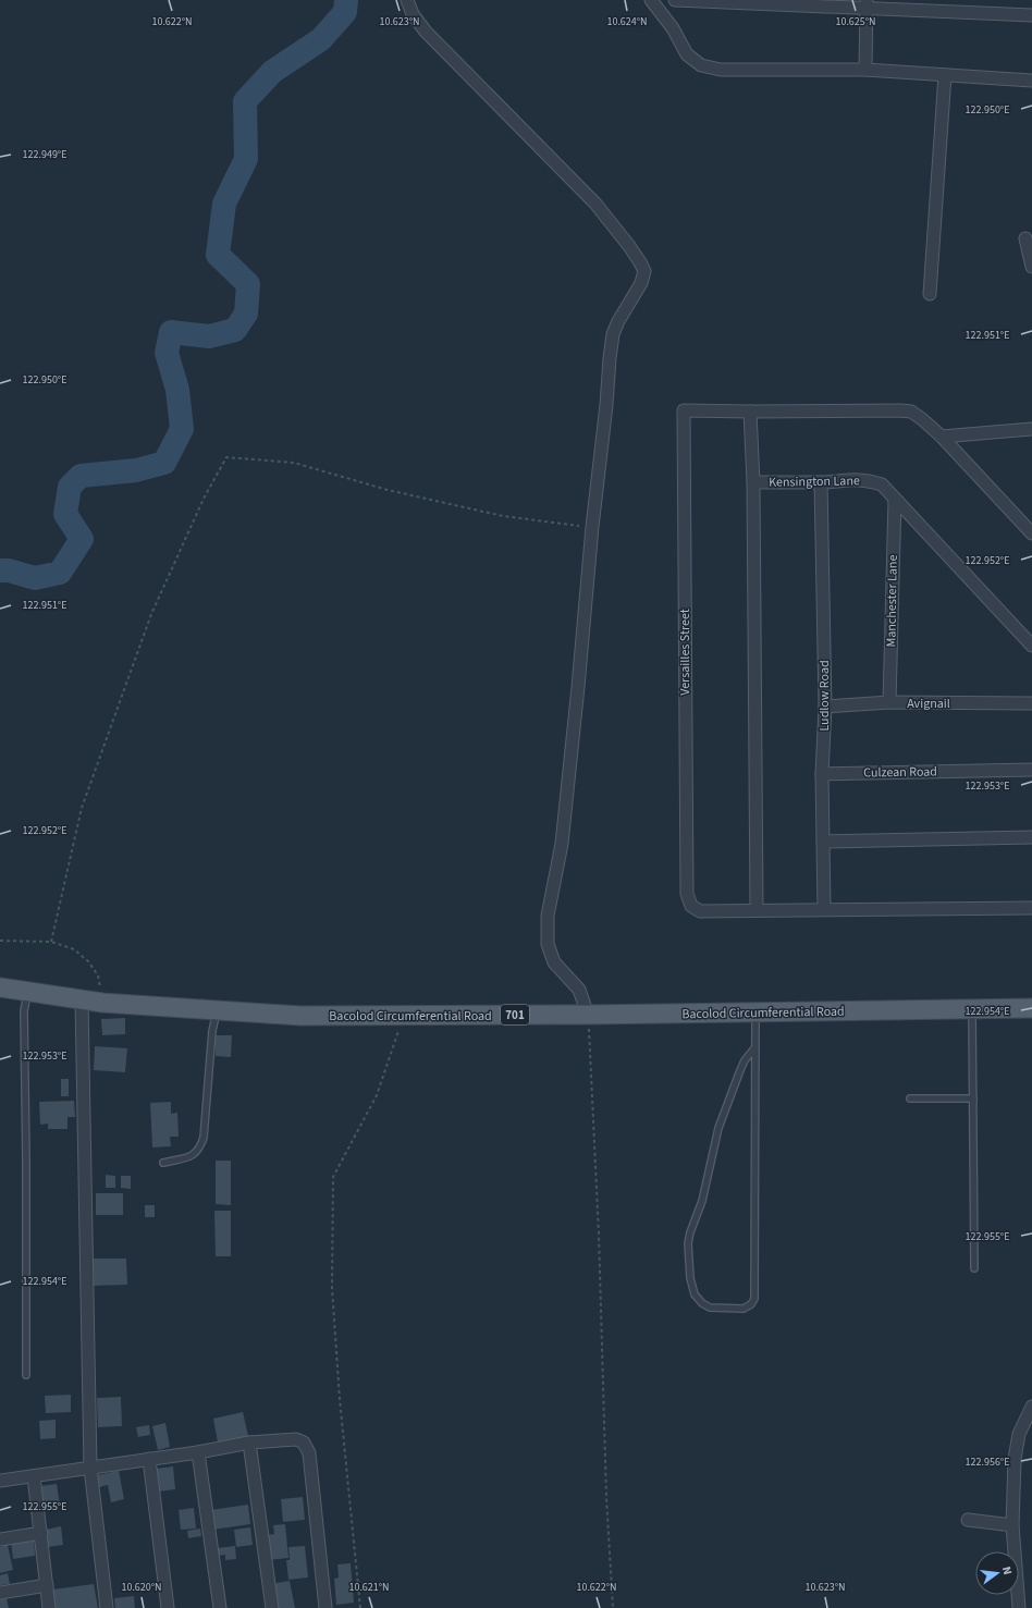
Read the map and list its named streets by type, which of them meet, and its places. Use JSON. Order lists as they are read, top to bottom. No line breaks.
{"streets":{"main road":["Bacolod Circumferential Road","701"],"street":["Kensington Lane","Manchester Lane","Versailles Street","Ludlow Road","Avignail","Culzean Road"]},"crossings":[["Kensington Lane","Manchester Lane"],["Kensington Lane","Ludlow Road"],["Manchester Lane","Avignail"],["Ludlow Road","Avignail"],["Ludlow Road","Culzean Road"]],"north":"right","coordinates":["10.624°N","10.625°N","10.622°N","10.623°N","122.950°E","122.949°E","122.951°E","122.952°E","122.953°E","122.954°E","122.955°E","122.956°E","10.620°N","10.621°N"]}
